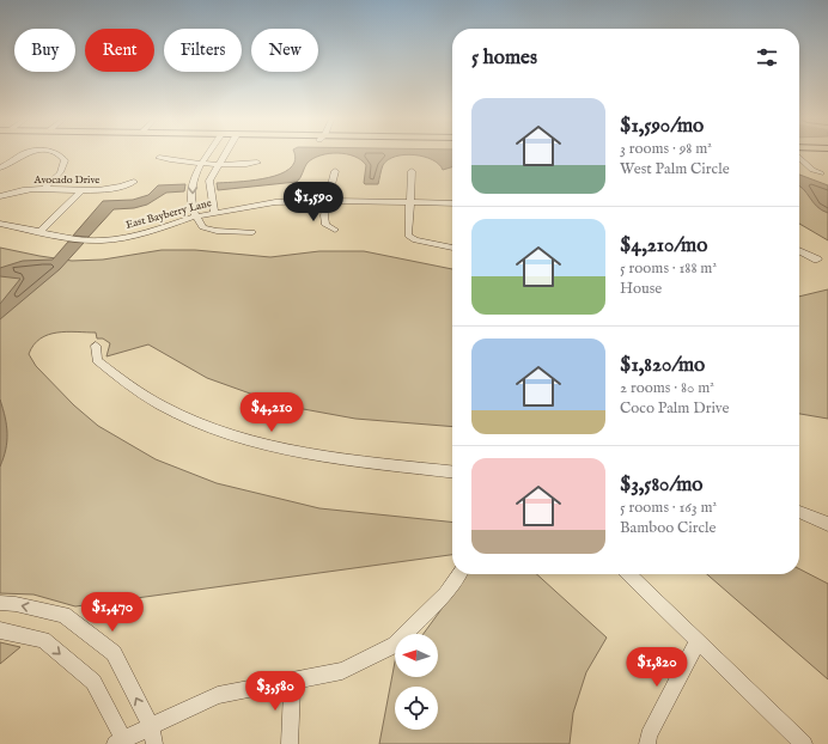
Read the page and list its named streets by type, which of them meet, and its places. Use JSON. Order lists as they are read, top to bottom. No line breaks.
{"streets":{"street":["Avocado Drive","East Bayberry Lane"]},"north":"left","page":{"chip":["Buy","Rent","Filters","New"],"heading":"5 homes","list":[{"name":"$1,590/mo","note":"3 rooms · 98 m² · West Palm Circle"},{"name":"$4,210/mo","note":"5 rooms · 188 m² · House"},{"name":"$1,820/mo","note":"2 rooms · 80 m² · Coco Palm Drive"},{"name":"$3,580/mo","note":"5 rooms · 163 m² · Bamboo Circle"}],"price":["$1,590","$4,210","$1,470","$1,820","$3,580"]}}
